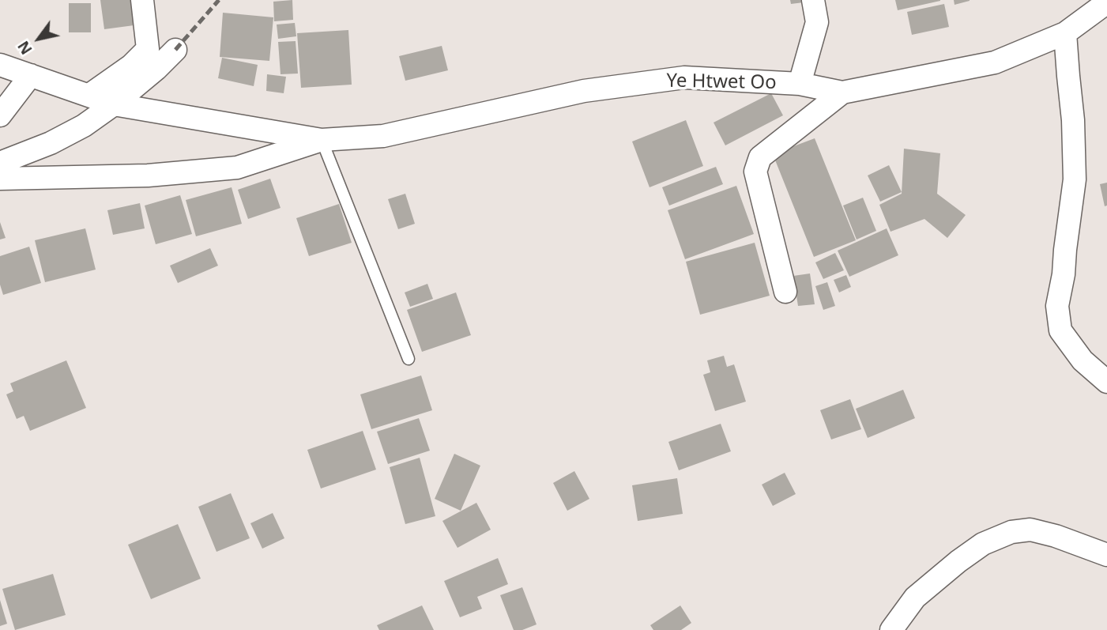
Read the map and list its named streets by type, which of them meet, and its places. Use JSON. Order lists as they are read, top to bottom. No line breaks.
{"streets":{"street":["Ye Htwet Oo"]},"north":"bottom left"}
